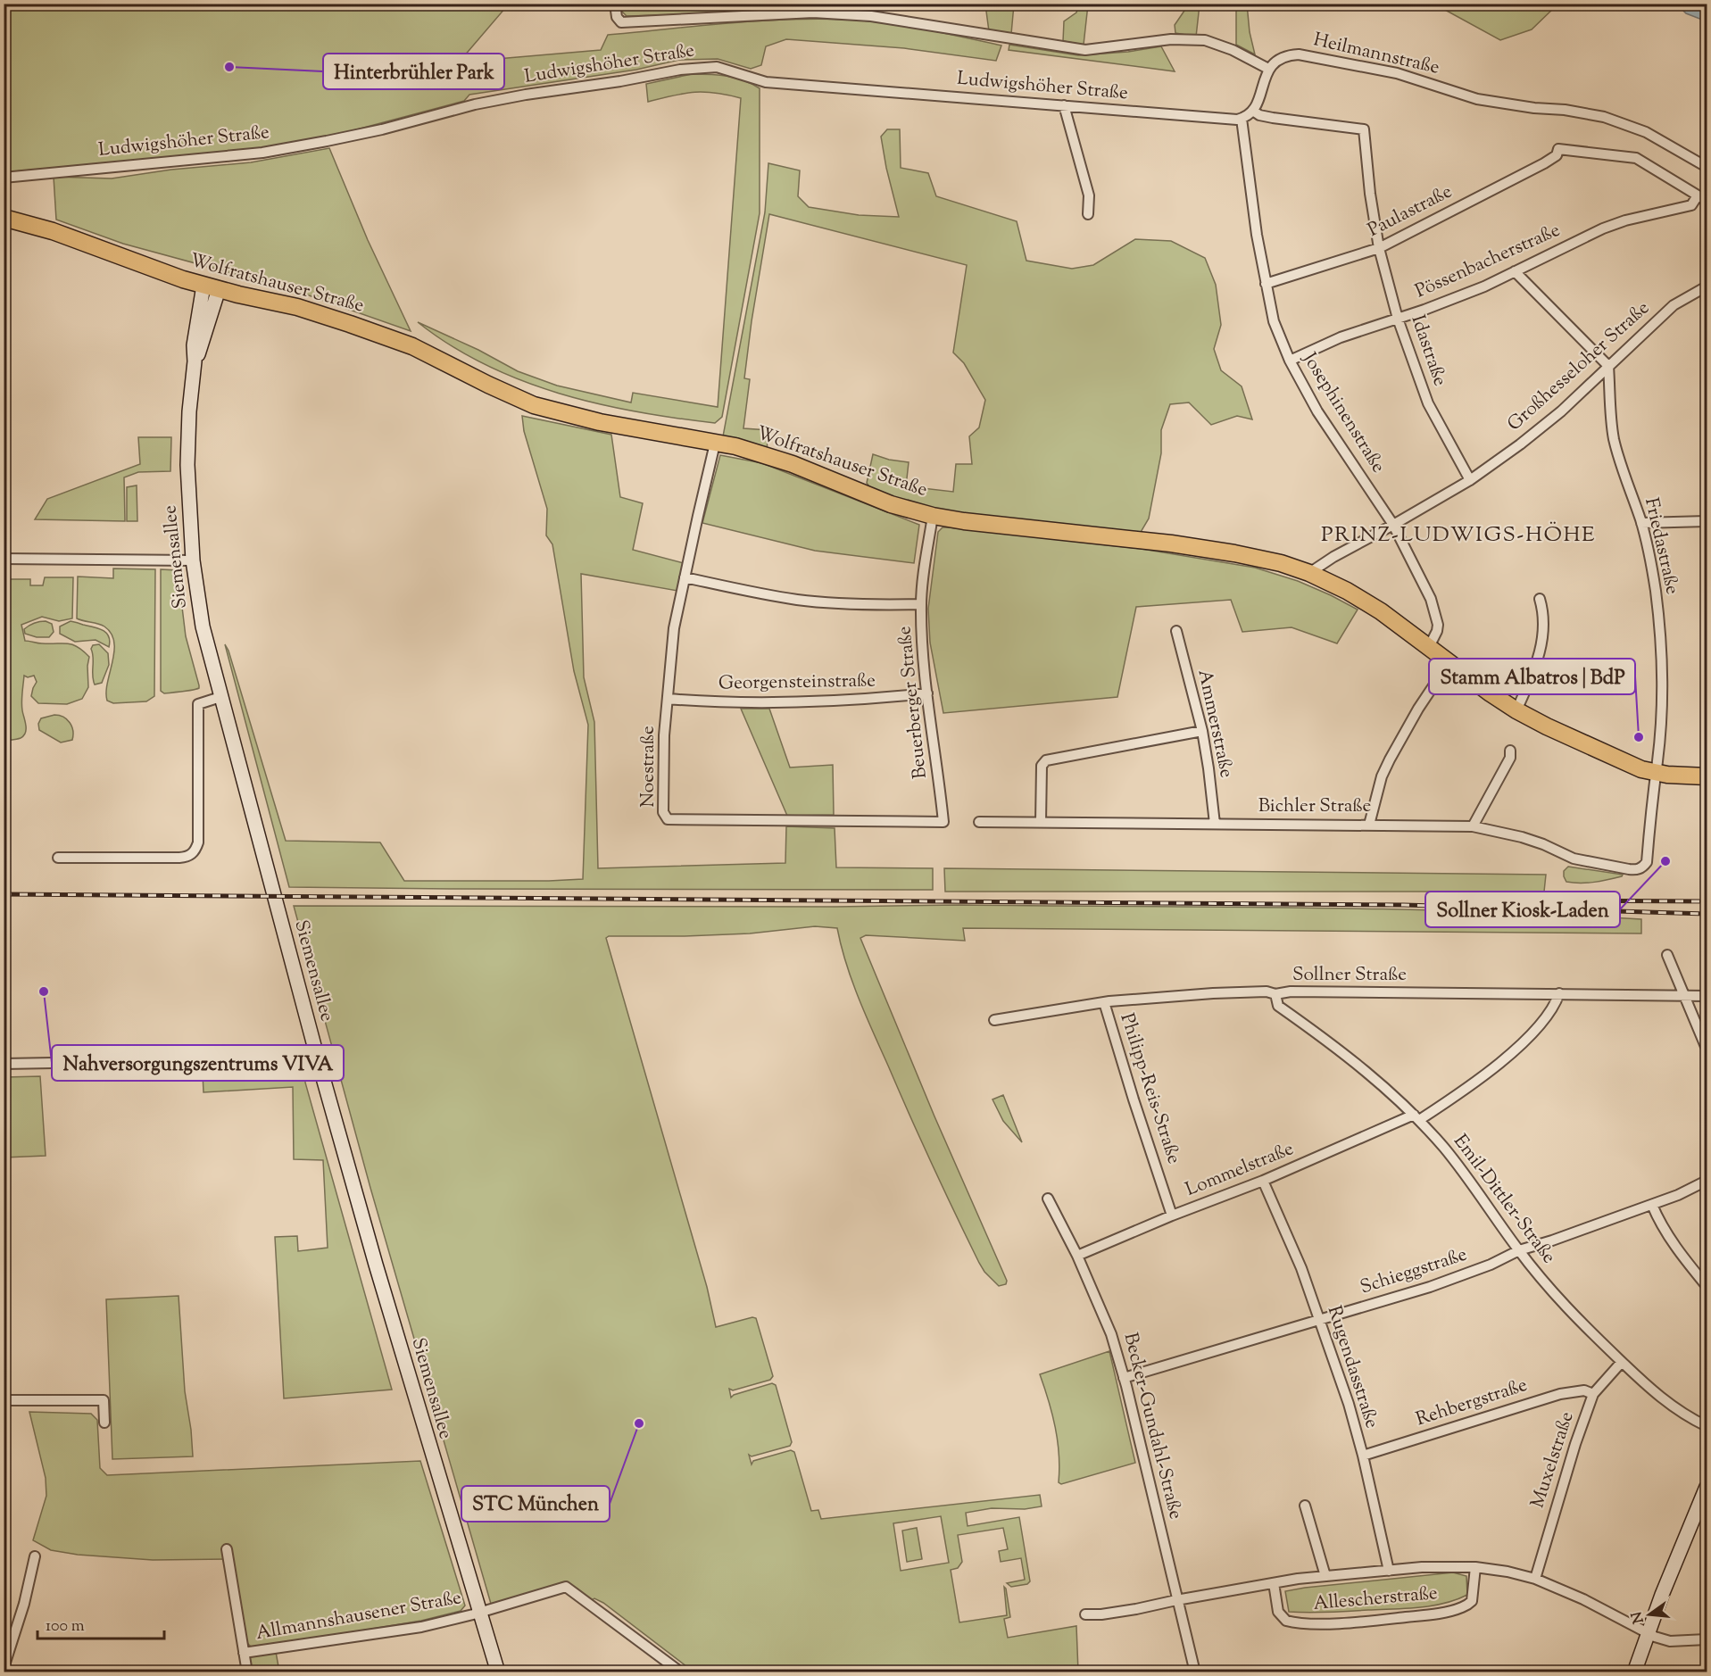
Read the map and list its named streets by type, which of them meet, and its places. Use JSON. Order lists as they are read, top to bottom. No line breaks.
{"streets":{"main road":["Wolfratshauser Straße","Siemensallee"],"street":["Heilmannstraße","Ludwigshöher Straße","Paulastraße","Pössenbacherstraße","Idastraße","Großhesseloher Straße","Josephinenstraße","Friedastraße","Georgensteinstraße","Beuerberger Straße","Ammerstraße","Noestraße","Bichler Straße","Sollner Straße","Philipp-Reis-Straße","Lommelstraße","Emil-Dittler-Straße","Schieggstraße","Rugendasstraße","Rehbergstraße","Becker-Gundahl-Straße","Muxelstraße","Allescherstraße","Allmannshausener Straße"]},"crossings":[["Ludwigshöher Straße","Josephinenstraße"],["Paulastraße","Pössenbacherstraße"],["Paulastraße","Idastraße"],["Paulastraße","Josephinenstraße"],["Pössenbacherstraße","Idastraße"],["Pössenbacherstraße","Josephinenstraße"],["Wolfratshauser Straße","Großhesseloher Straße"],["Wolfratshauser Straße","Josephinenstraße"],["Wolfratshauser Straße","Friedastraße"],["Wolfratshauser Straße","Siemensallee"],["Wolfratshauser Straße","Beuerberger Straße"],["Wolfratshauser Straße","Noestraße"],["Idastraße","Großhesseloher Straße"],["Großhesseloher Straße","Josephinenstraße"],["Großhesseloher Straße","Friedastraße"],["Friedastraße","Bichler Straße"],["Siemensallee","Allmannshausener Straße"],["Georgensteinstraße","Beuerberger Straße"],["Georgensteinstraße","Noestraße"],["Beuerberger Straße","Noestraße"],["Ammerstraße","Bichler Straße"],["Sollner Straße","Philipp-Reis-Straße"],["Sollner Straße","Lommelstraße"],["Sollner Straße","Emil-Dittler-Straße"],["Philipp-Reis-Straße","Lommelstraße"],["Lommelstraße","Emil-Dittler-Straße"],["Lommelstraße","Rugendasstraße"],["Lommelstraße","Becker-Gundahl-Straße"],["Emil-Dittler-Straße","Schieggstraße"],["Emil-Dittler-Straße","Muxelstraße"],["Schieggstraße","Rugendasstraße"],["Schieggstraße","Becker-Gundahl-Straße"],["Rugendasstraße","Rehbergstraße"],["Rugendasstraße","Allescherstraße"],["Rehbergstraße","Muxelstraße"],["Becker-Gundahl-Straße","Allescherstraße"],["Muxelstraße","Allescherstraße"]],"districts":["PRINZ-LUDWIGS-HÖHE"],"places":["Hinterbrühler Park","Stamm Albatros | BdP","Sollner Kiosk-Laden","Nahversorgungszentrums VIVA","STC München"],"scale_bar":"100 m","north":"left"}
